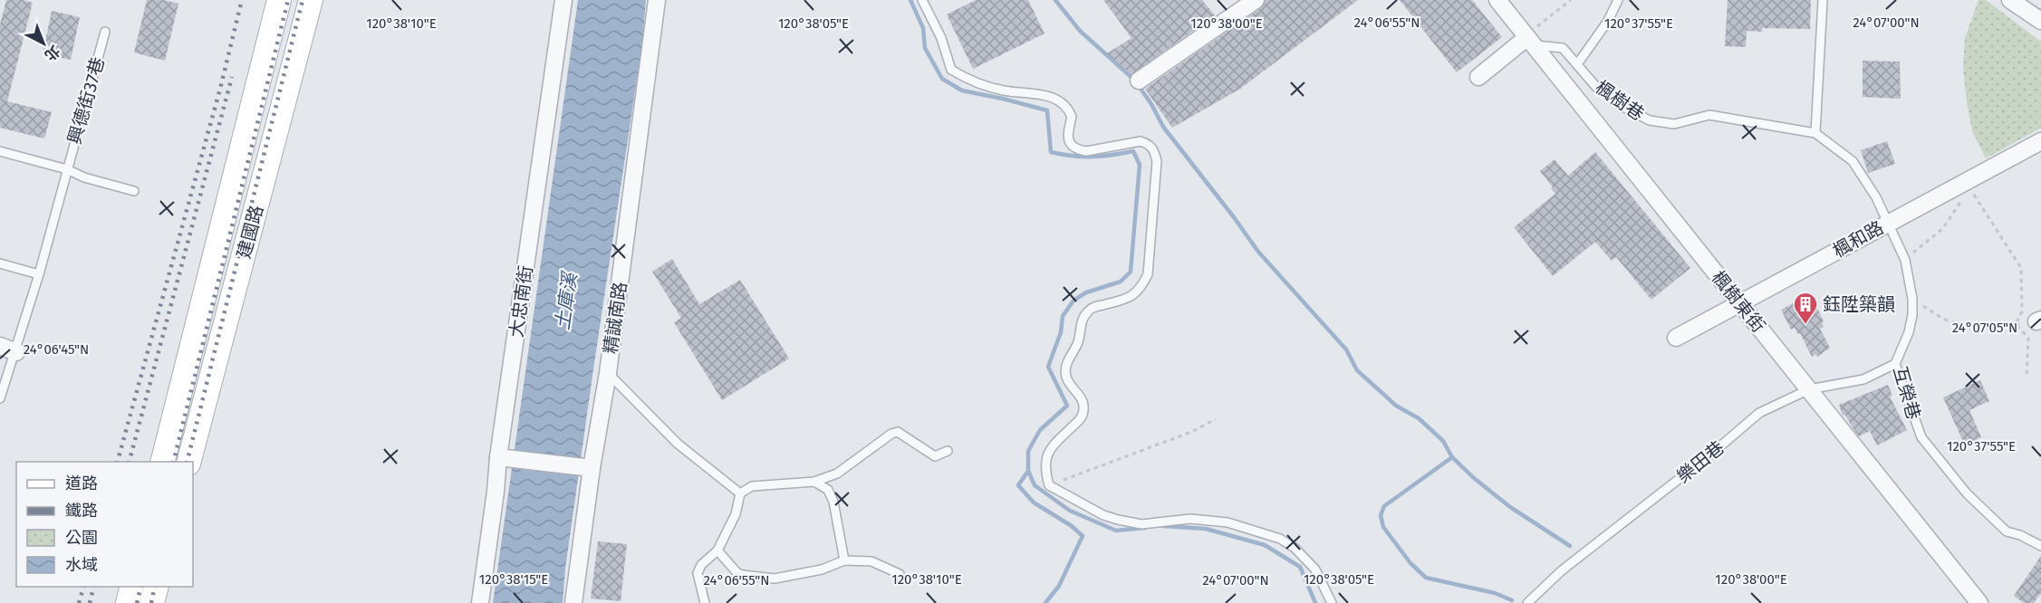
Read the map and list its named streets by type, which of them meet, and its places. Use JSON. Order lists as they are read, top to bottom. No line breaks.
{"streets":{"main road":["建國路"],"street":["楓和路","大忠南街","楓樹東街","精誠南路"],"lane":["興德街37巷","楓樹巷","互榮巷","樂田巷"]},"crossings":[["楓樹巷","楓和路"],["楓樹巷","楓樹東街"],["楓樹巷","互榮巷"],["楓和路","楓樹東街"],["楓和路","互榮巷"],["楓樹東街","樂田巷"],["互榮巷","樂田巷"]],"water":["土庫溪"],"places":{"building":["鈺陞築韻"]},"legend":["道路","鐵路","公園","水域"],"north":"bottom right","coordinates":["24°06'55\"N","24°07'00\"N","120°38'10\"E","120°38'05\"E","120°38'00\"E","120°37'55\"E","24°07'05\"N","24°06'45\"N","120°38'15\"E"]}
